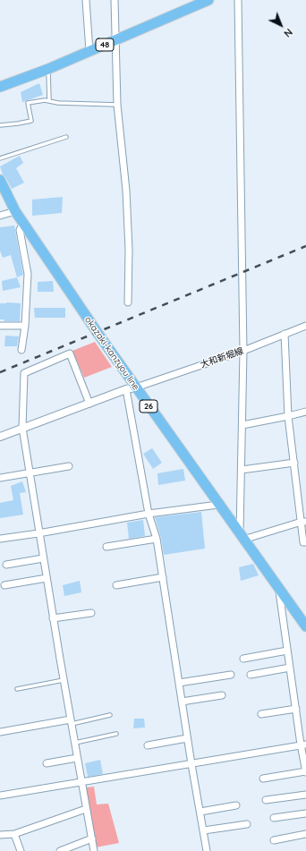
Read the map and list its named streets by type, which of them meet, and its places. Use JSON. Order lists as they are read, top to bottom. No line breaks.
{"streets":{"main road":["48","okazaki-kanzyou line","26"],"street":["大和新堀線"]},"crossings":[["okazaki-kanzyou line","大和新堀線"]],"north":"bottom right"}
